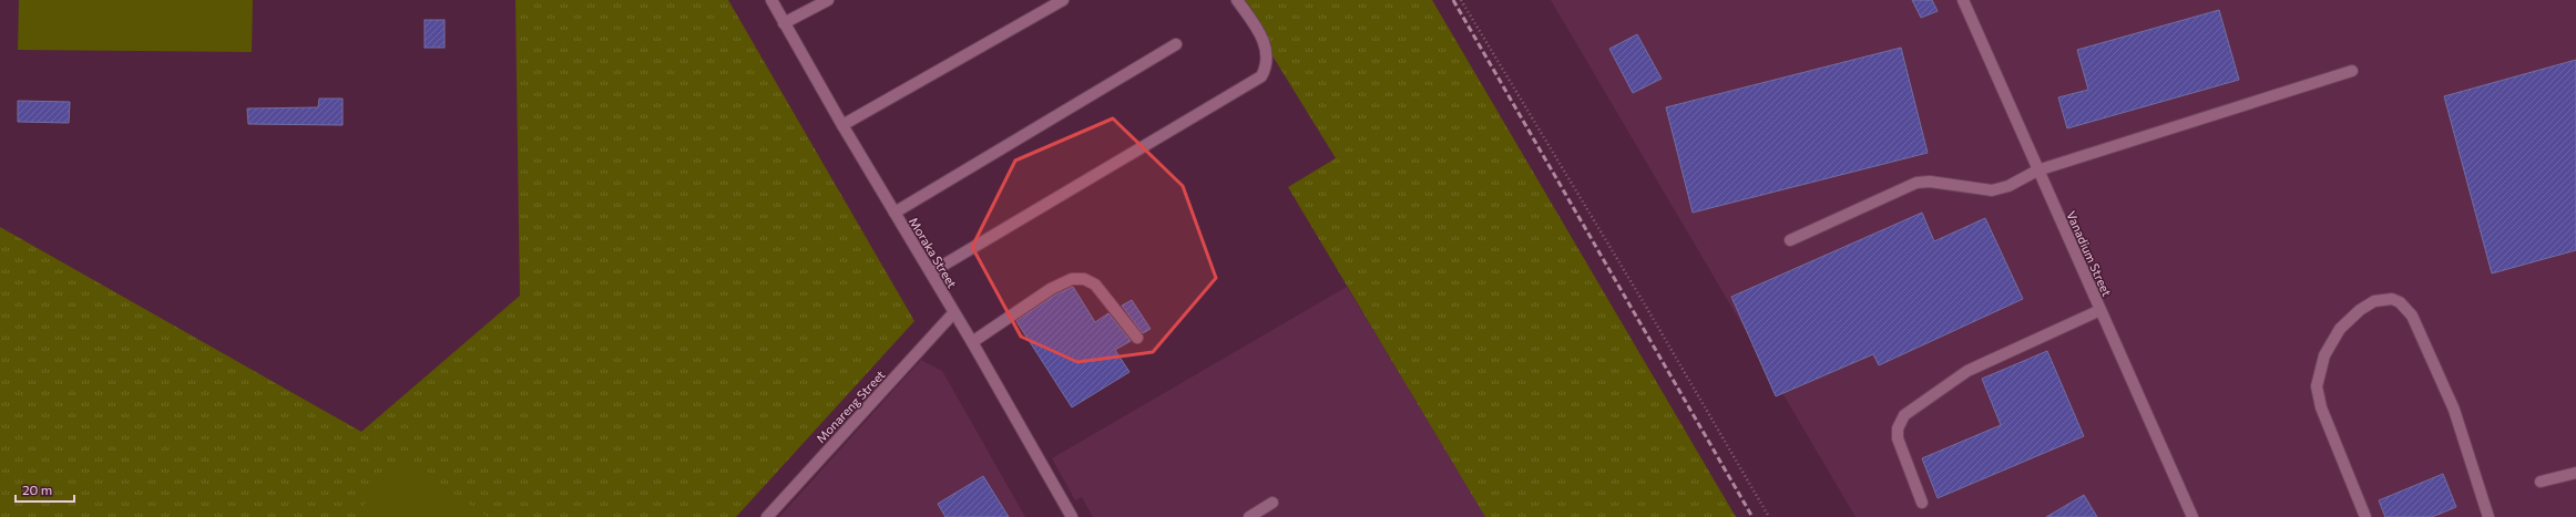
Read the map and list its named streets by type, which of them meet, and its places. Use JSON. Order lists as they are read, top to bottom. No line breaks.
{"streets":{"street":["Moraka Street","Vanadium Street","Monareng Street"]},"crossings":[["Moraka Street","Monareng Street"]],"scale_bar":"20 m"}
